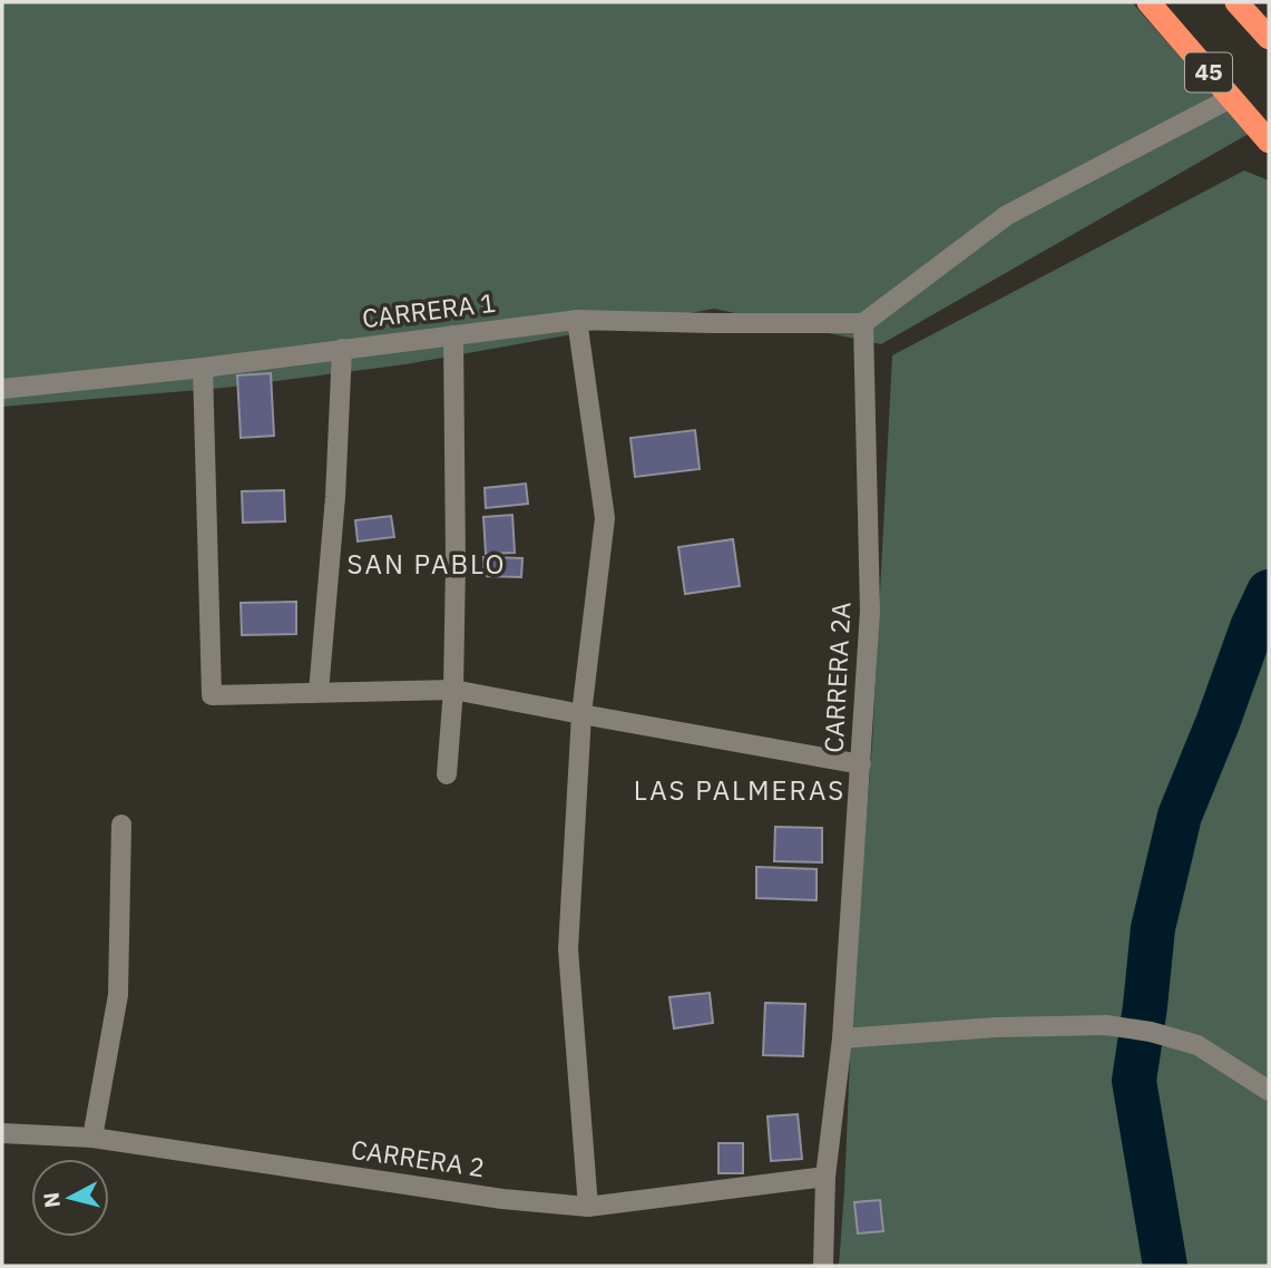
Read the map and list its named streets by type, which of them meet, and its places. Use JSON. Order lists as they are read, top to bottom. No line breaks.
{"streets":{"highway":["45"],"street":["CARRERA 1","CARRERA 2A","CARRERA 2"]},"crossings":[["CARRERA 1","CARRERA 2A"],["CARRERA 2A","CARRERA 2"]],"districts":["SAN PABLO","LAS PALMERAS"],"north":"left"}
